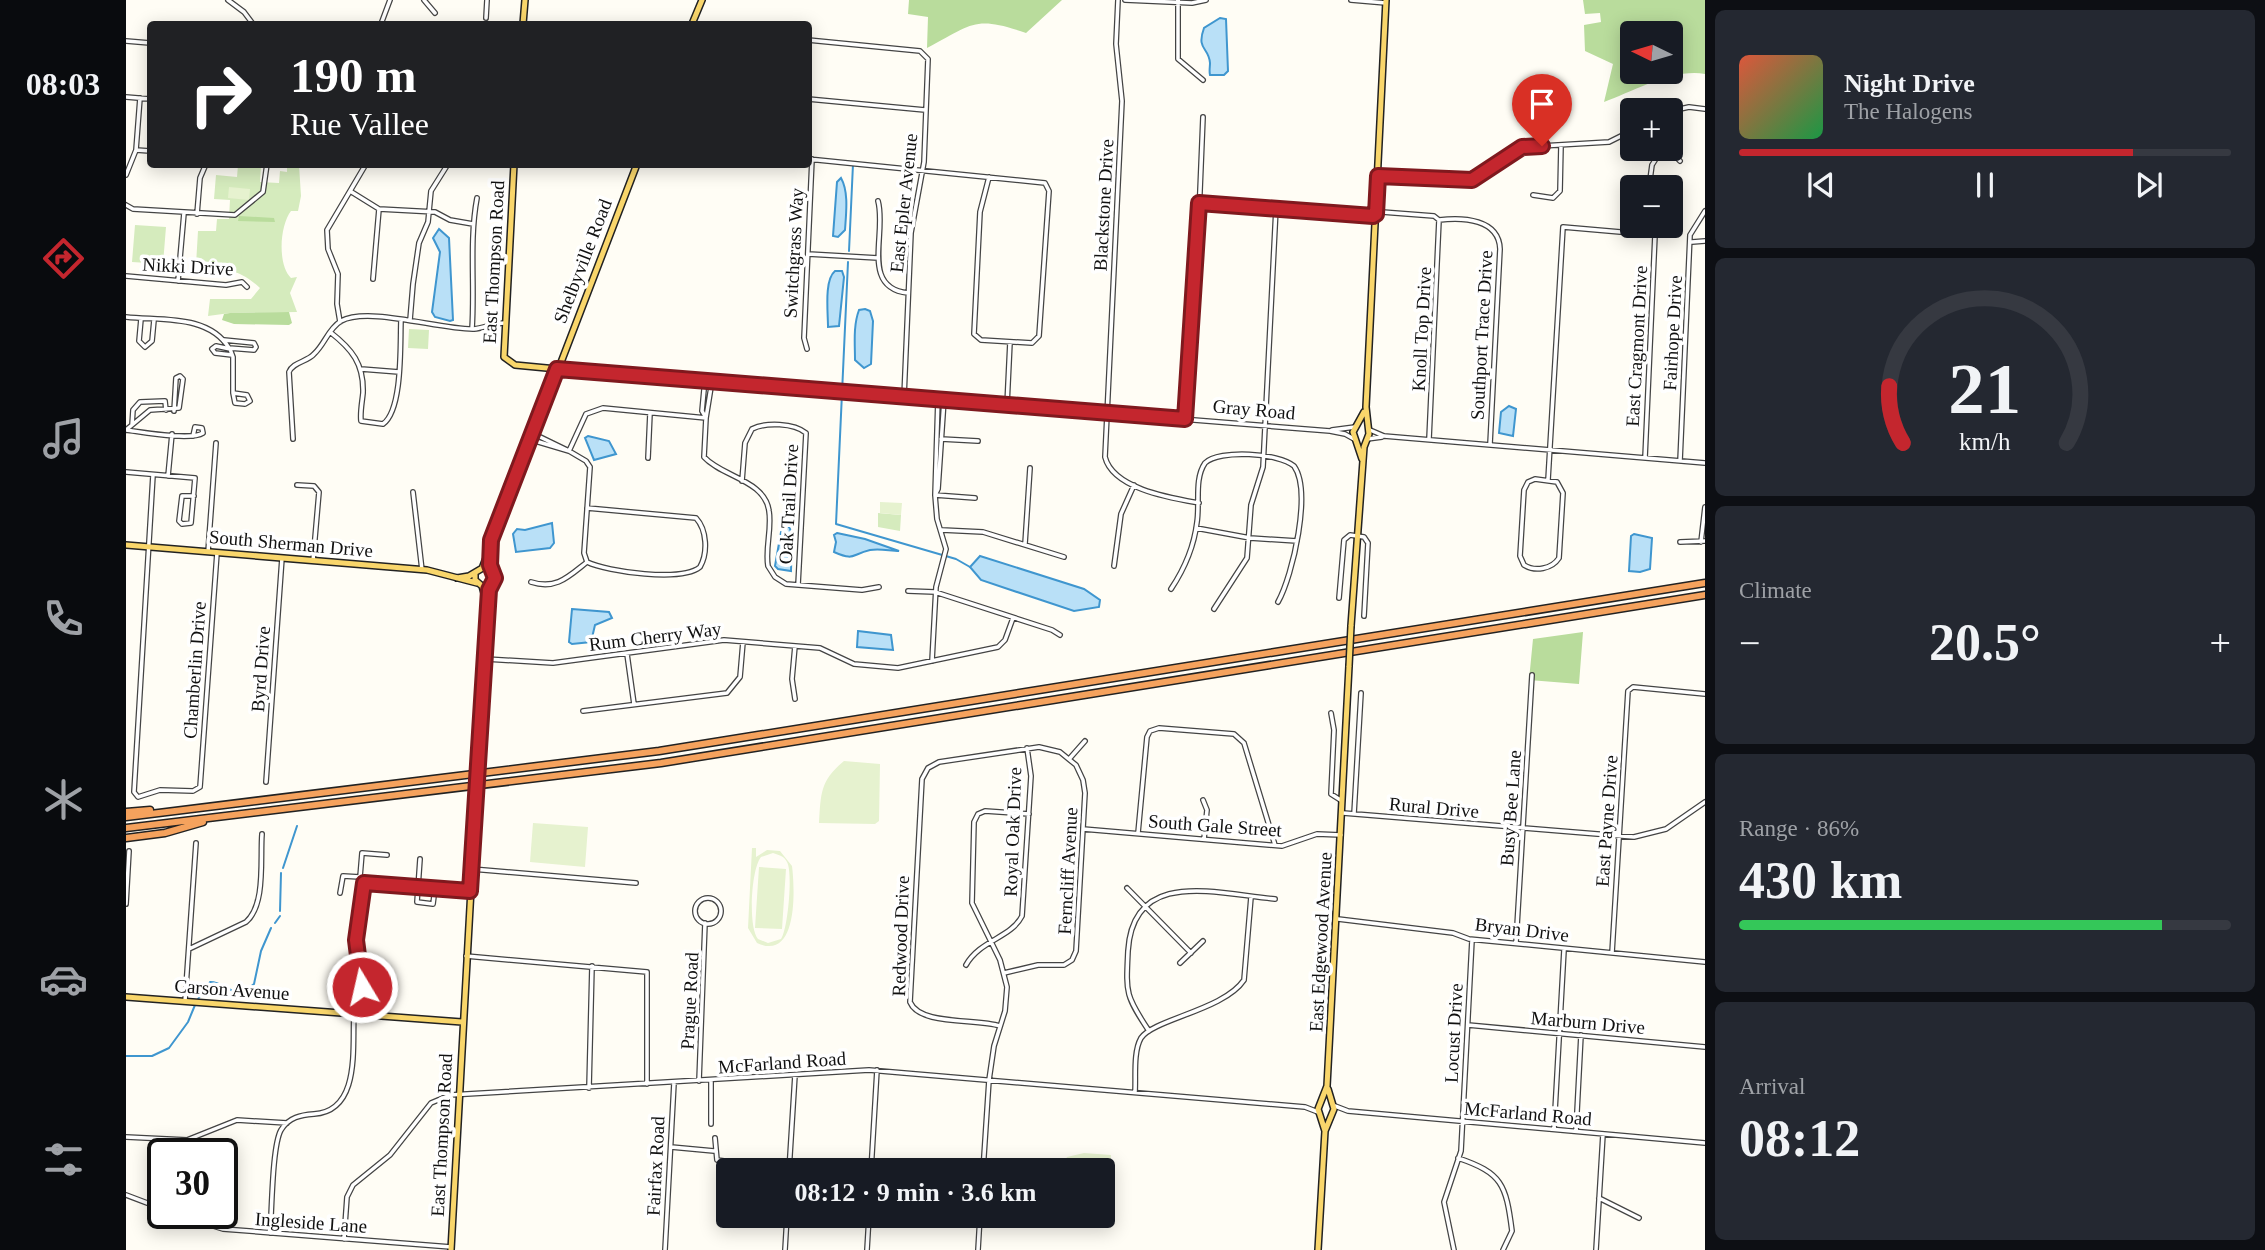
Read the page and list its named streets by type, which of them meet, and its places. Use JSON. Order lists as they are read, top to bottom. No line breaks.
{"streets":{"main road":["Shelbyville Road","East Thompson Road","Gray Road","South Sherman Drive","East Edgewood Avenue","Carson Avenue"],"street":["East Epler Avenue","Blackstone Drive","Switchgrass Way","Nikki Drive","Knoll Top Drive","Fairhope Drive","Southport Trace Drive","East Cragmont Drive","Oak Trail Drive","Rum Cherry Way","Byrd Drive","Chamberlin Drive","Rural Drive","Busy Bee Lane","East Payne Drive","South Gale Street","Royal Oak Drive","Ferncliff Avenue","Bryan Drive","Redwood Drive","Prague Road","Marburn Drive","Locust Drive","McFarland Road","Fairfax Road","Ingleside Lane"]},"crossings":[["East Epler Avenue","Gray Road"],["Blackstone Drive","Gray Road"],["Shelbyville Road","Gray Road"],["East Thompson Road","Gray Road"],["East Thompson Road","Carson Avenue"],["East Thompson Road","McFarland Road"],["East Thompson Road","Ingleside Lane"],["Knoll Top Drive","Southport Trace Drive"],["Gray Road","East Edgewood Avenue"],["South Sherman Drive","Byrd Drive"],["South Sherman Drive","Chamberlin Drive"],["Rural Drive","Busy Bee Lane"],["Rural Drive","East Payne Drive"],["Rural Drive","East Edgewood Avenue"],["Busy Bee Lane","Bryan Drive"],["East Payne Drive","Bryan Drive"],["South Gale Street","Ferncliff Avenue"],["South Gale Street","East Edgewood Avenue"],["Royal Oak Drive","Redwood Drive"],["Bryan Drive","East Edgewood Avenue"],["Bryan Drive","Locust Drive"],["East Edgewood Avenue","McFarland Road"],["Prague Road","McFarland Road"],["Marburn Drive","Locust Drive"],["Locust Drive","McFarland Road"],["McFarland Road","Fairfax Road"],["McFarland Road","Ingleside Lane"]],"north":"left","page":{"tabs":"08:03","map_buttons":["+","−"],"turn":["190 m","Rue Vallee"],"song":["Night Drive","The Halogens"],"tile":["Climate",["Range · 86%","430 km"],["Arrival","08:12"]],"heat":["−","20.5°","+"],"limit":"30","trip":"08:12 · 9 min · 3.6 km","gauge":["21","km/h"]}}
